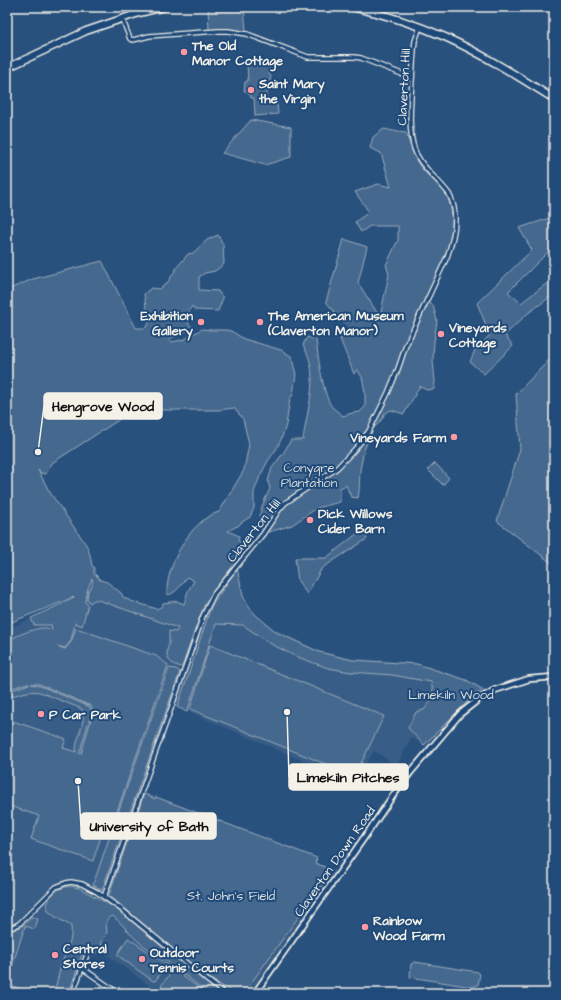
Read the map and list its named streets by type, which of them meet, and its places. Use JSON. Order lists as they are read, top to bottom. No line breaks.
{"streets":{"street":["Claverton Hill","Claverton Down Road"]},"parks":["Conygre Plantation","Limekiln Wood","St. John's Field"],"places":["The Old Manor Cottage","Saint Mary the Virgin","Exhibition Gallery","The American Museum (Claverton Manor)","Vineyards Cottage","Vineyards Farm","Hengrove Wood","Dick Willows Cider Barn","Limekiln Pitches","P Car Park","University of Bath","Rainbow Wood Farm","Central Stores","Outdoor Tennis Courts"]}
